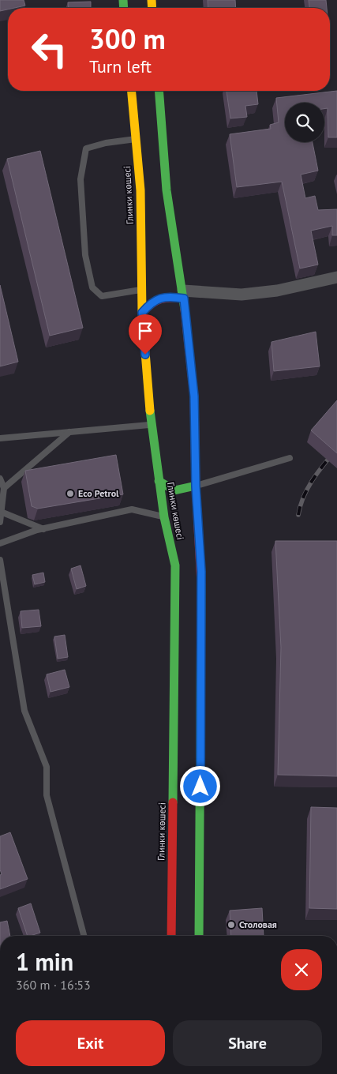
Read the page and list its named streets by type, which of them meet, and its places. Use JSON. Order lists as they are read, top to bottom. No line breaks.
{"streets":{"main road":["Глинки көшесі"]},"places":["Eco Petrol","Столовая"],"page":{"turn":["300 m","Turn left"],"heading":["1 min","360 m · 16:53"],"buttons":["Exit","Share"]}}
